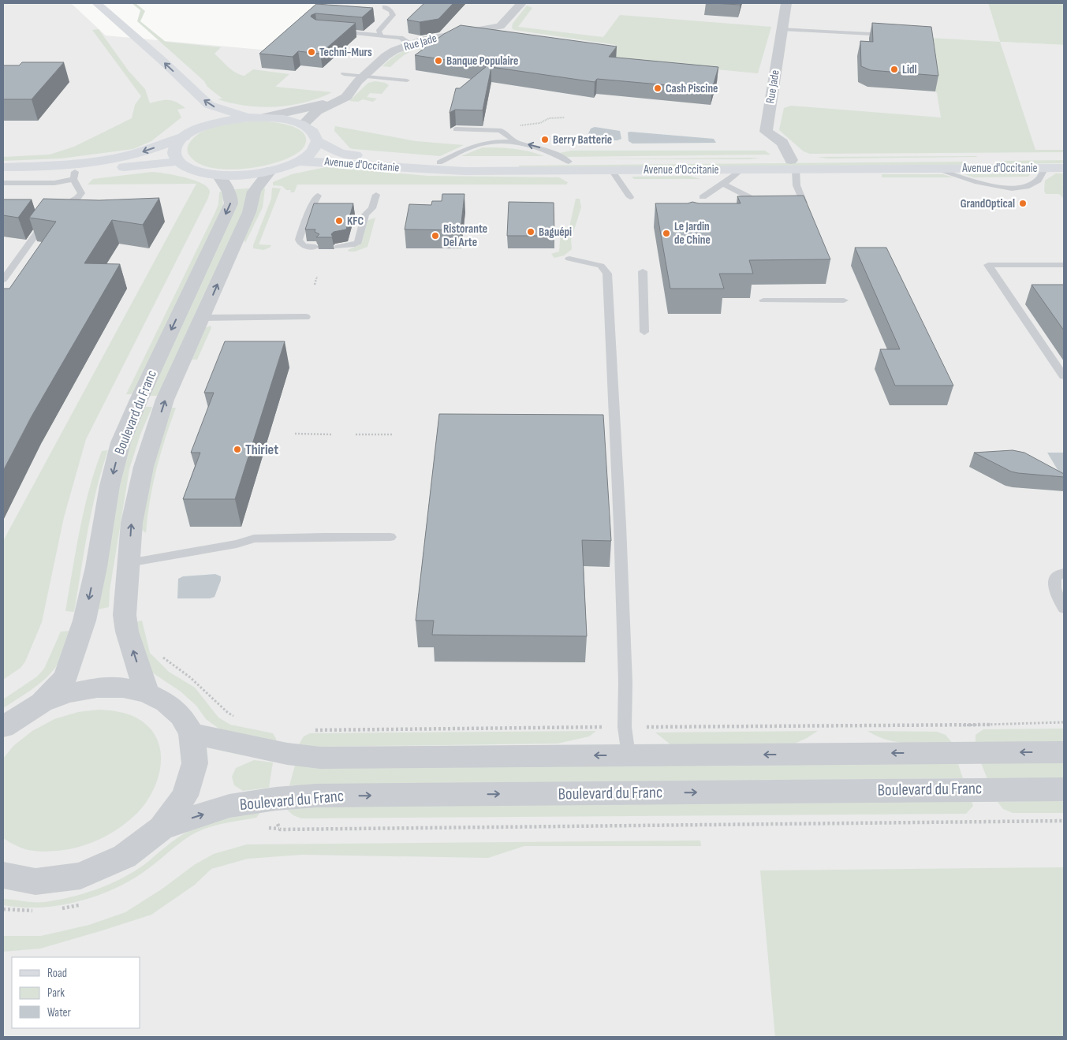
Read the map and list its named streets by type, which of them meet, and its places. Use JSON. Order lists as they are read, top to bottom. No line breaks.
{"streets":{"main road":["Avenue d'Occitanie"],"street":["Rue Jade","Boulevard du Franc"]},"crossings":[["Rue Jade","Avenue d'Occitanie"]],"places":["Techni-Murs","Banque Populaire","Lidl","Cash Piscine","Berry Batterie","GrandOptical","KFC","Baguépi","Le Jardin de Chine","Ristorante Del Arte","Thiriet"],"legend":["Road","Park","Water"]}
